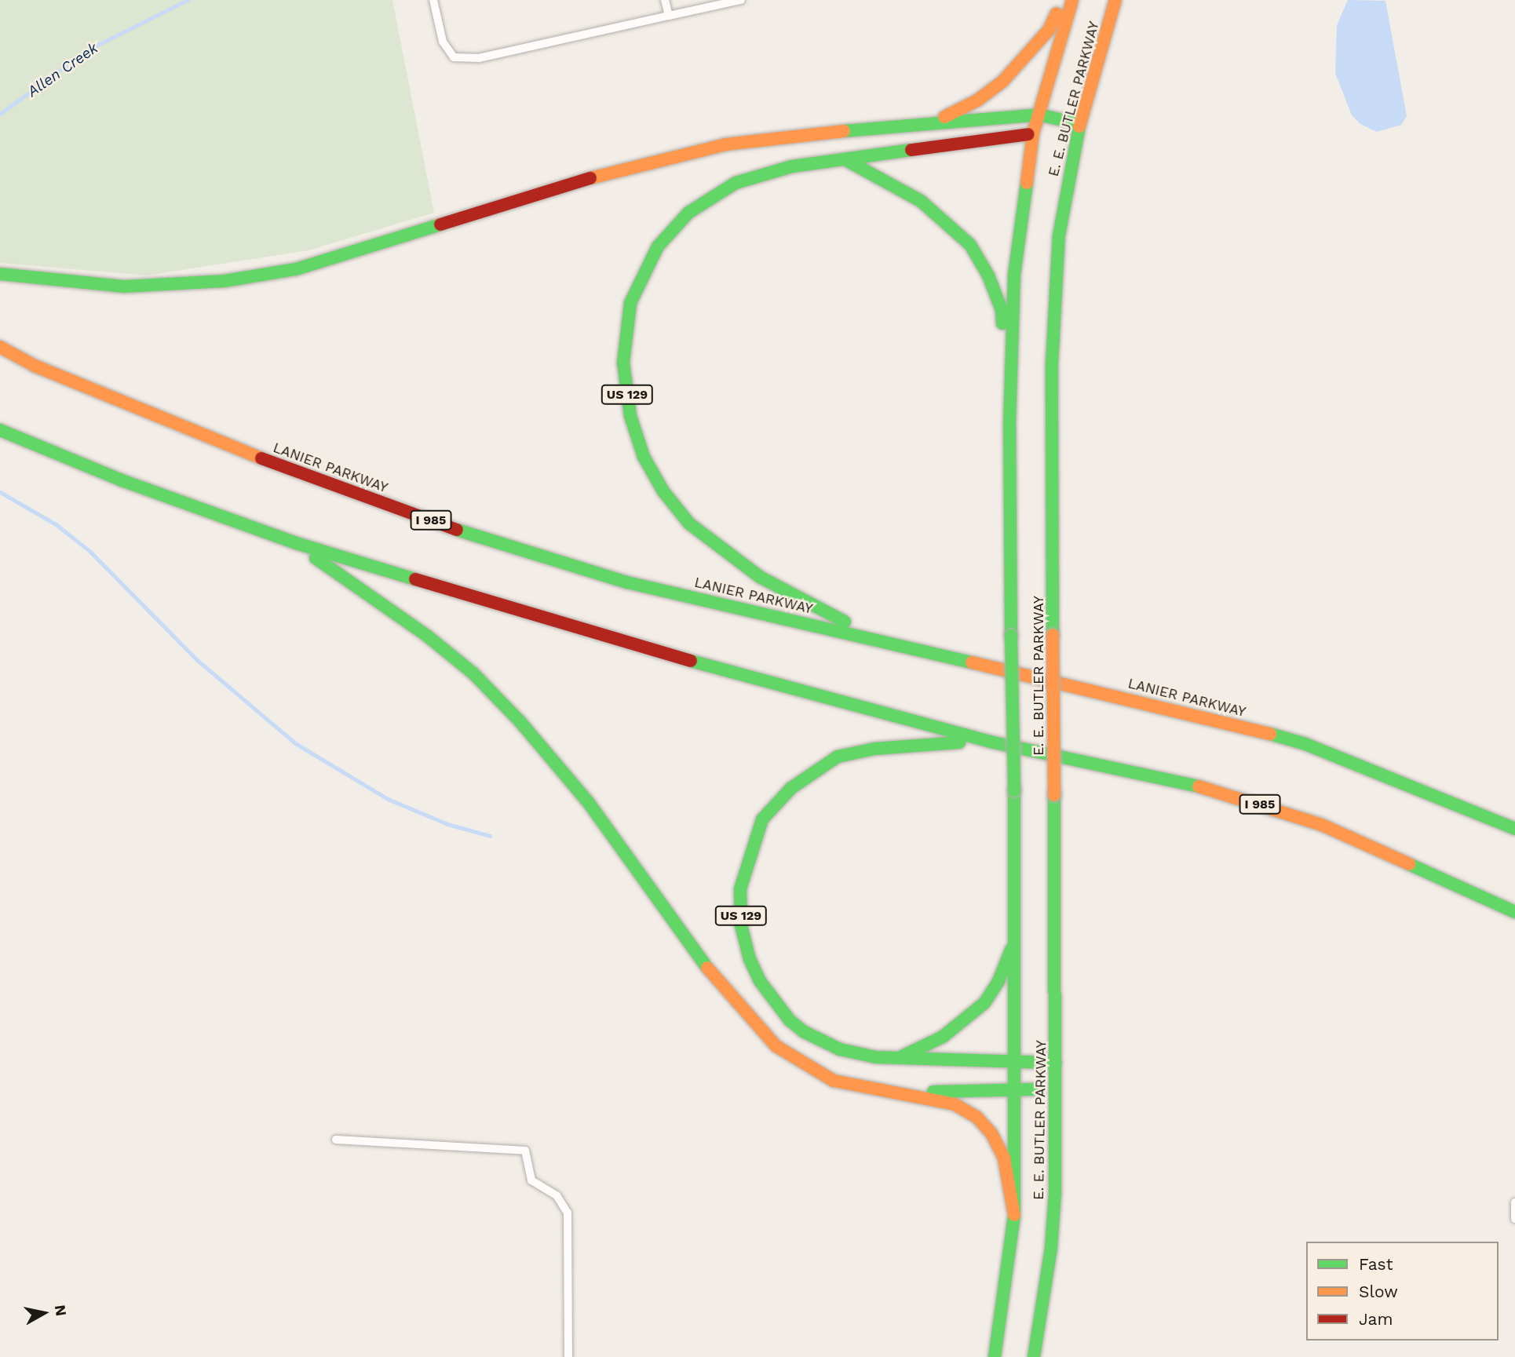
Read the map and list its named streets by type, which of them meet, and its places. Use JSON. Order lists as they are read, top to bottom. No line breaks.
{"streets":{"highway":["E. E. BUTLER PARKWAY","US 129","LANIER PARKWAY","I 985"]},"crossings":[["E. E. BUTLER PARKWAY","US 129"],["US 129","LANIER PARKWAY"],["US 129","I 985"]],"water":["Allen Creek"],"legend":["Fast","Slow","Jam"],"north":"right"}
